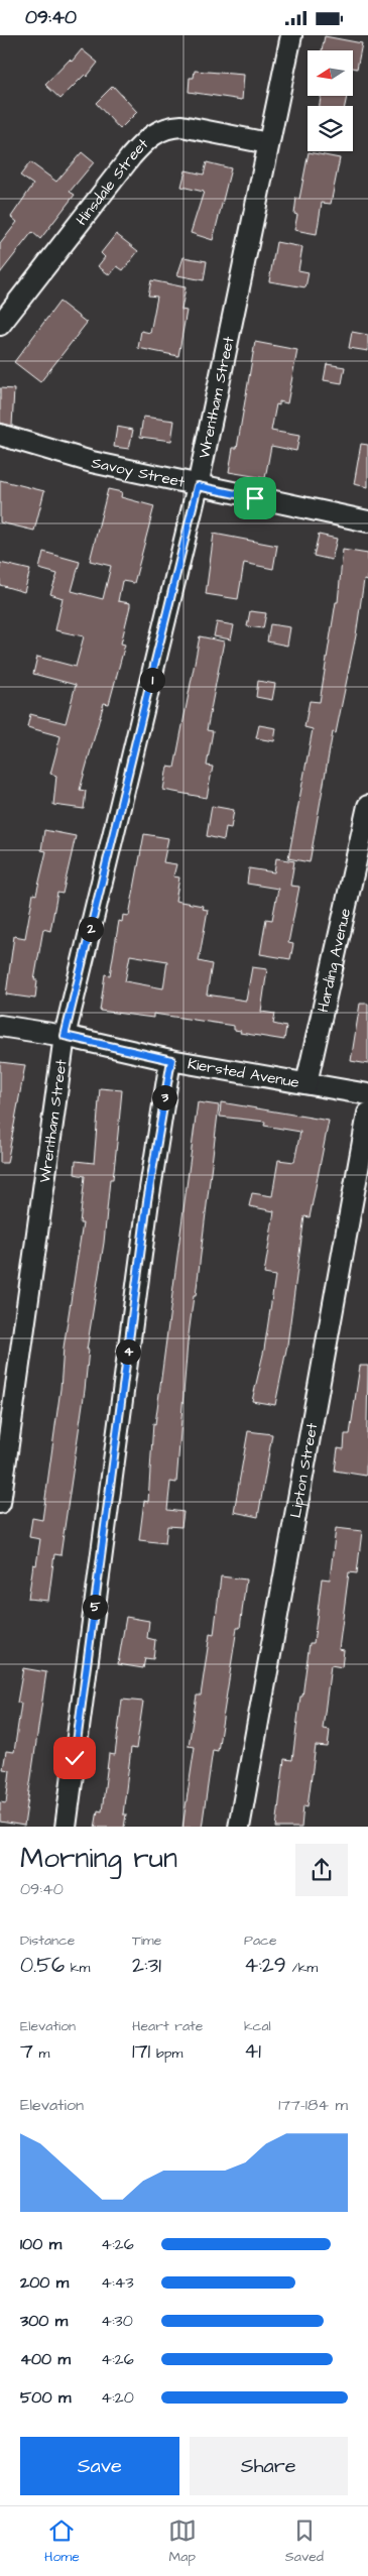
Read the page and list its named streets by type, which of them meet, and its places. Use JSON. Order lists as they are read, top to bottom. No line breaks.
{"streets":{"street":["Hinsdale Street","Wrentham Street","Savoy Street","Harding Avenue","Kiersted Avenue","Lipton Street"]},"crossings":[["Hinsdale Street","Wrentham Street"],["Wrentham Street","Savoy Street"],["Wrentham Street","Kiersted Avenue"],["Harding Avenue","Kiersted Avenue"]],"north":"left","page":{"status":"09:40","pins":["1","2","3","4","5"],"heading":["Morning run","09:40"],"stats":[["Distance","0.56 km"],["Time","2:31"],["Pace","4:29 /km"],["Elevation","7 m"],["Heart rate","171 bpm"],["kcal","41"]],"chart":["Elevation","177–184 m"],"list":[{"name":"100 m","note":"4:26"},{"name":"200 m","note":"4:43"},{"name":"300 m","note":"4:30"},{"name":"400 m","note":"4:26"},{"name":"500 m","note":"4:20"}],"buttons":["Save","Share"],"tabs":["Home","Map","Saved"]}}
